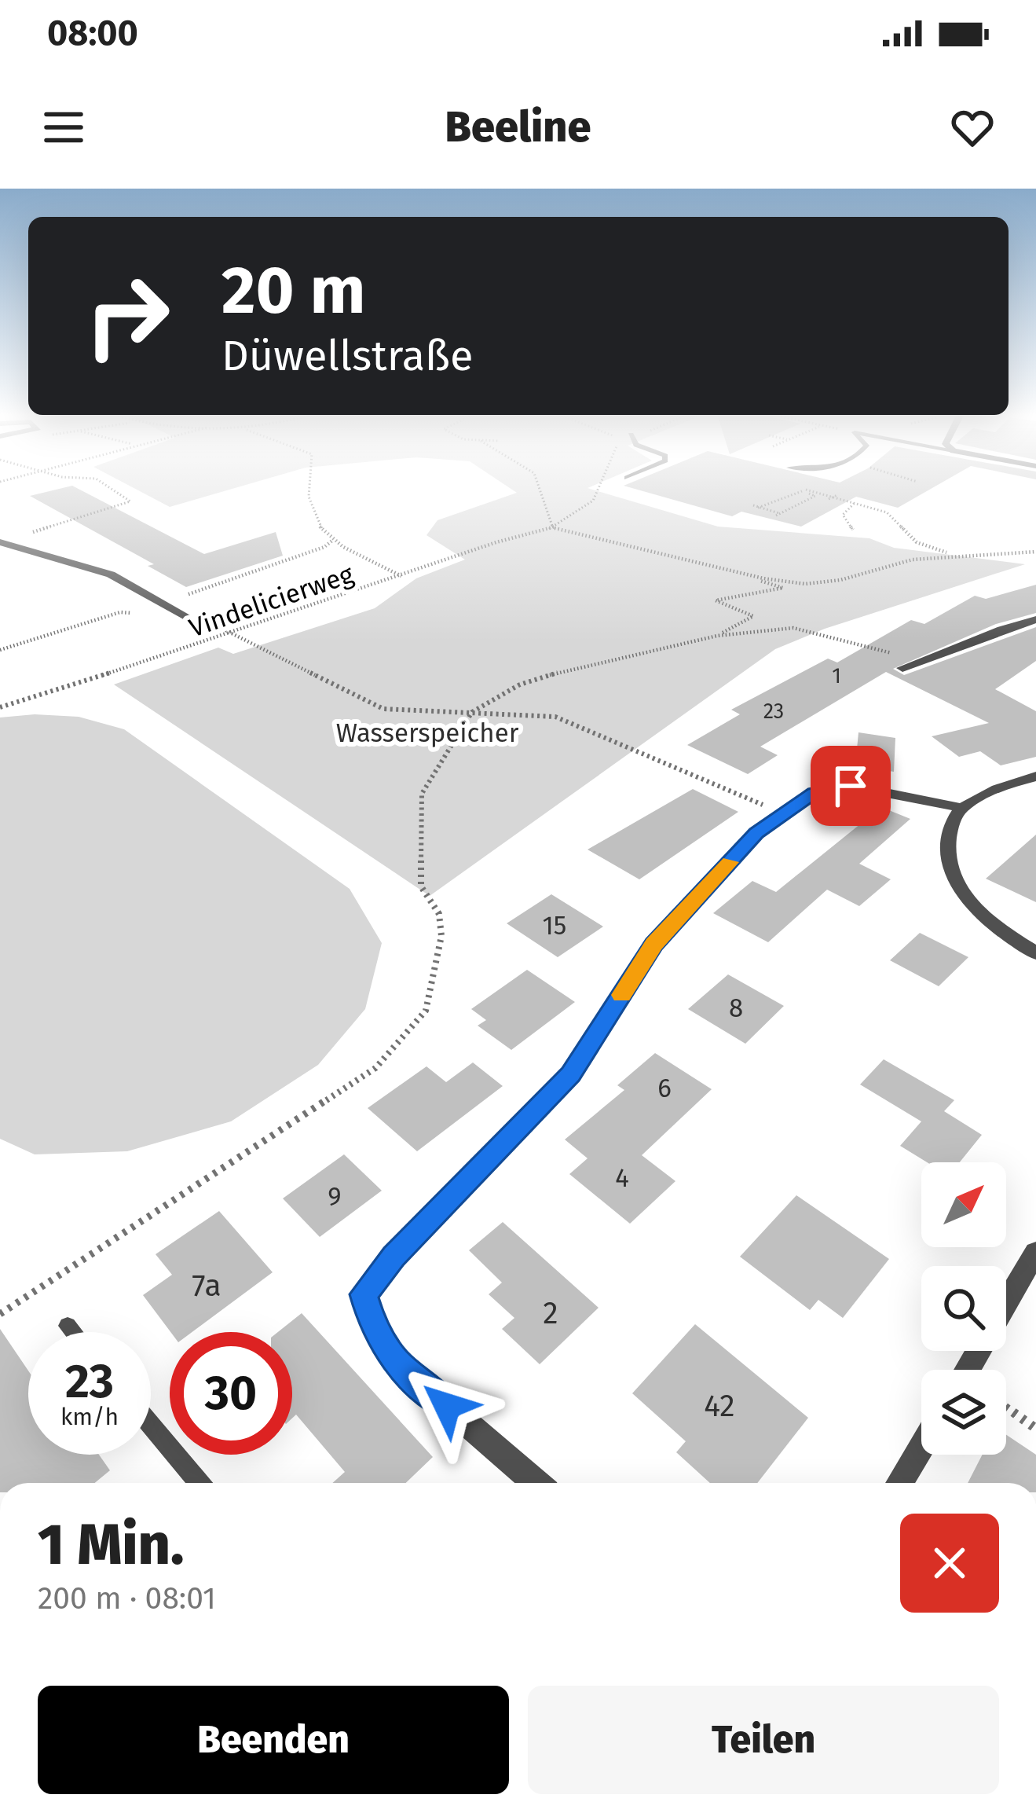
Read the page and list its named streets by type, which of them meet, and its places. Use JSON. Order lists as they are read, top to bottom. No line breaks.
{"streets":{"path":["Vindelicierweg"]},"parks":["Wasserspeicher"],"house_numbers":["1","23","15","8","6","4","9","7a","2","42"],"north":"top right","page":{"status":"08:00","header":"Beeline","turn":["20 m","Düwellstraße"],"speed":"23 km/h","limit":"30","heading":["1 Min.","200 m · 08:01"],"buttons":["Beenden","Teilen"]}}
